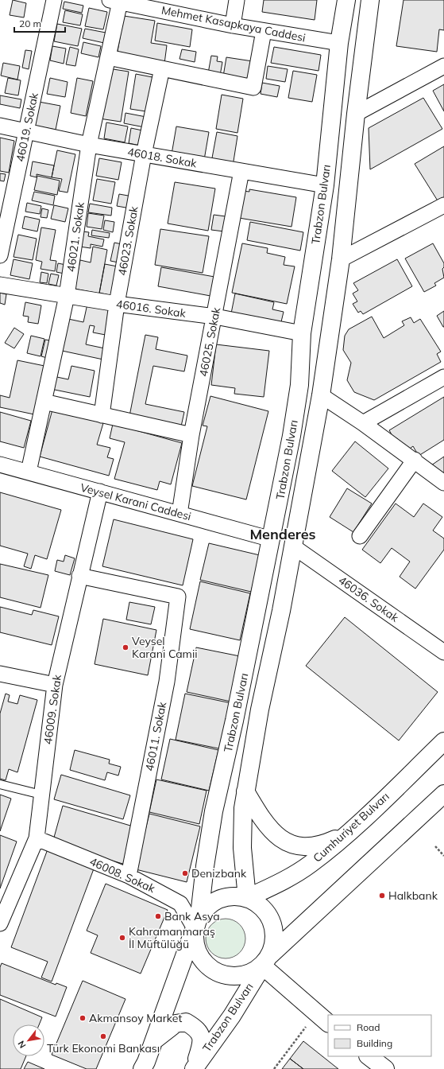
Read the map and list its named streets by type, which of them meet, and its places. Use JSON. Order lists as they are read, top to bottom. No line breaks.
{"streets":{"main road":["Trabzon Bulvarı","Cumhuriyet Bulvarı"],"street":["Mehmet Kasapkaya Caddesi","46019. Sokak","46018. Sokak","46021. Sokak","46023. Sokak","46016. Sokak","46025. Sokak","Veysel Karani Caddesi","46036. Sokak","46009. Sokak","46011. Sokak","46008. Sokak"]},"crossings":[["Mehmet Kasapkaya Caddesi","Trabzon Bulvarı"],["Mehmet Kasapkaya Caddesi","46021. Sokak"],["46019. Sokak","46018. Sokak"],["46018. Sokak","Trabzon Bulvarı"],["46018. Sokak","46021. Sokak"],["46018. Sokak","46023. Sokak"],["46018. Sokak","46025. Sokak"],["Trabzon Bulvarı","46016. Sokak"],["Trabzon Bulvarı","Veysel Karani Caddesi"],["Trabzon Bulvarı","46036. Sokak"],["Trabzon Bulvarı","Cumhuriyet Bulvarı"],["Trabzon Bulvarı","46008. Sokak"],["46021. Sokak","46016. Sokak"],["46021. Sokak","Veysel Karani Caddesi"],["46023. Sokak","46016. Sokak"],["46016. Sokak","46025. Sokak"],["46025. Sokak","Veysel Karani Caddesi"],["Veysel Karani Caddesi","46009. Sokak"],["46009. Sokak","46011. Sokak"],["46009. Sokak","46008. Sokak"],["46011. Sokak","46008. Sokak"],["Cumhuriyet Bulvarı","46008. Sokak"]],"districts":["Menderes"],"places":["Veysel Karani Camii","Denizbank","Halkbank","Bank Asya","Kahramanmaraş İl Müftülüğü","Akmansoy Market","Türk Ekonomi Bankası"],"legend":["Road","Building"],"scale_bar":"20 m","north":"bottom left"}
